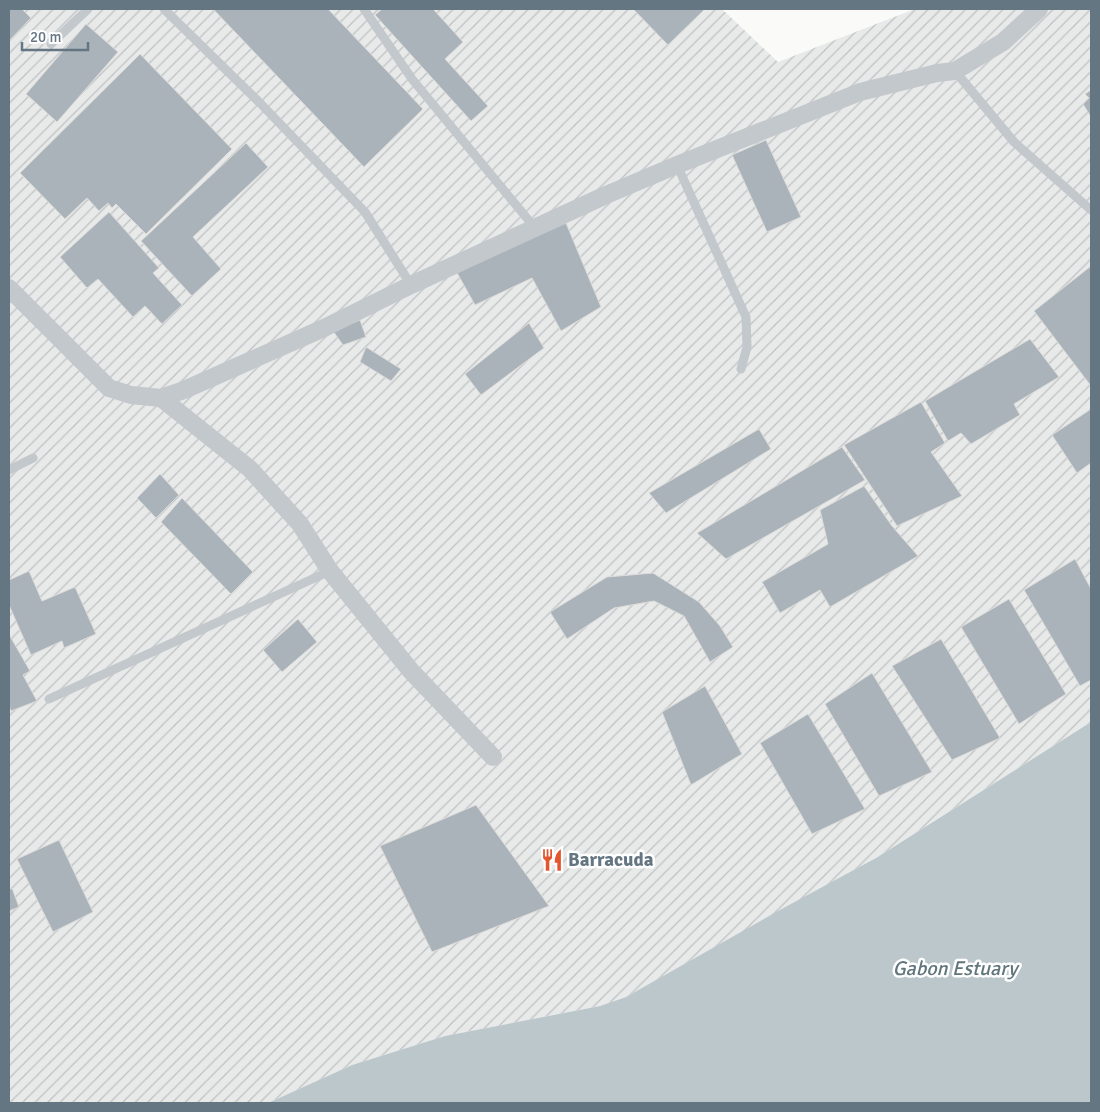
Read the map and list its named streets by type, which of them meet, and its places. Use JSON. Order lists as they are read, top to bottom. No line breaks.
{"water":["Gabon Estuary"],"places":{"restaurant":["Barracuda"]},"scale_bar":"20 m"}
